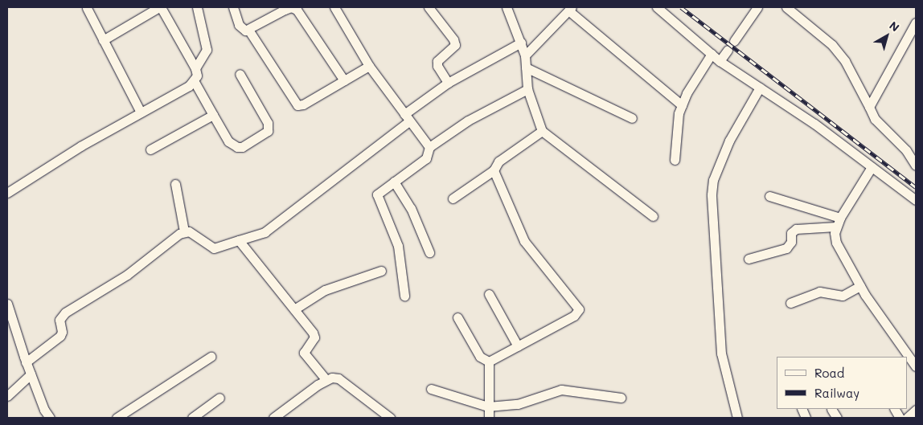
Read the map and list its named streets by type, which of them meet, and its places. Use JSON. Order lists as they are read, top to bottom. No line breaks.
{"legend":["Road","Railway"],"north":"top right"}
